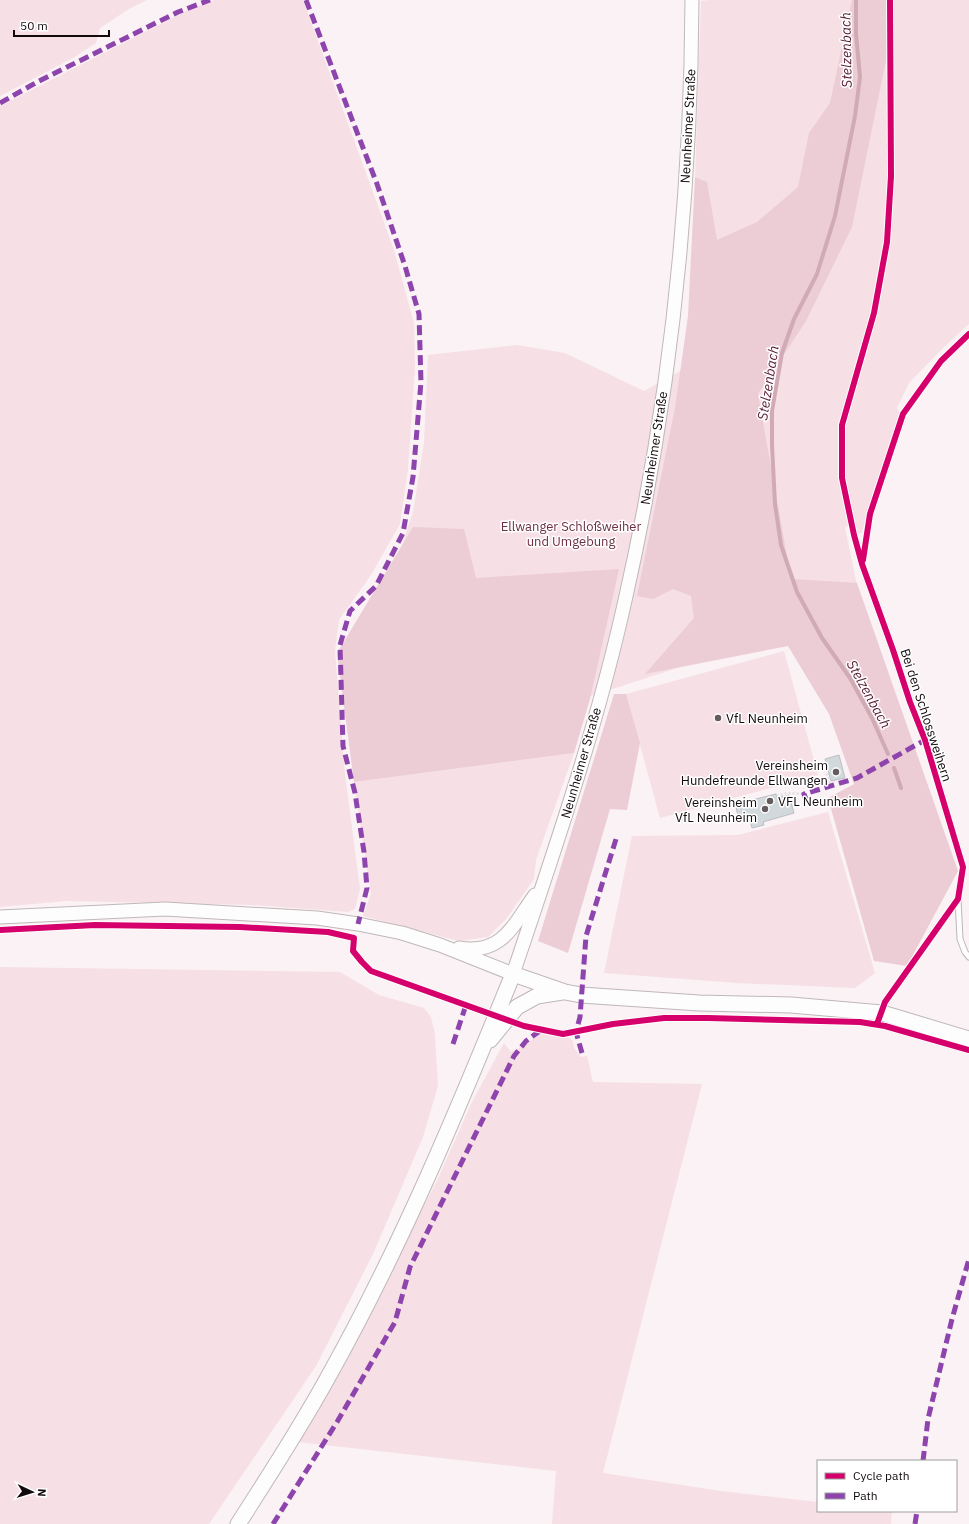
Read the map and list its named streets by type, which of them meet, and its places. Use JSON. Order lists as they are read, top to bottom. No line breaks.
{"streets":{"street":["Neunheimer Straße"],"lane":["Bei den Schlossweihern"]},"water":["Stelzenbach"],"parks":["Ellwanger Schloßweiher und Umgebung"],"places":["VfL Neunheim","Vereinsheim Hundefreunde Ellwangen","VFL Neunheim","Vereinsheim VfL Neunheim"],"legend":["Cycle path","Path"],"scale_bar":"50 m","north":"right"}
